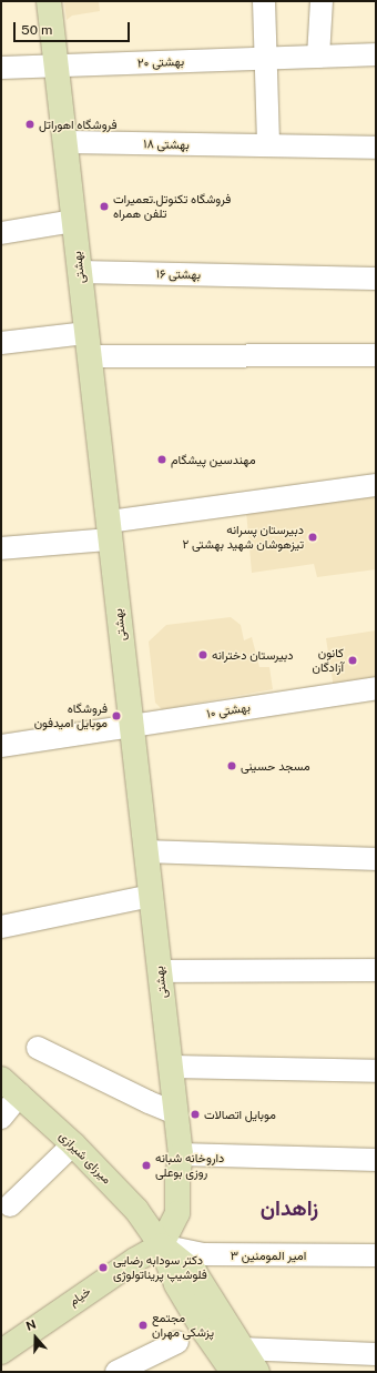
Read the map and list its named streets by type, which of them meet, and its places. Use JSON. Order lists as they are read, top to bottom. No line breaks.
{"streets":{"main road":["بهشتی","میرزای شیرازی","خیام"],"street":["بهشتی ۲۰","بهشتی ۱۸","بهشتی ۱۶","بهشتی ۱۰","امیر المومنین ۳"]},"crossings":[["بهشتی ۲۰","بهشتی"],["بهشتی ۱۸","بهشتی"],["بهشتی","بهشتی ۱۶"],["بهشتی","بهشتی ۱۰"],["بهشتی","میرزای شیرازی"],["بهشتی","امیر المومنین ۳"],["بهشتی","خیام"],["میرزای شیرازی","امیر المومنین ۳"],["میرزای شیرازی","خیام"],["امیر المومنین ۳","خیام"]],"districts":["زاهدان"],"places":["فروشگاه اهوراتل","فروشگاه تکنوتل.تعمیرات تلفن همراه","مهندسین پیشگام","دبیرستان پسرانه تیزهوشان شهید بهشتی ۲","دبیرستان دخترانه","کانون آزادگان","فروشگاه موبایل امیدفون","مسجد حسینی","موبایل اتصالات","داروخانه شبانه روزی بوعلی","دکتر سودابه رضایی فلوشیپ پریناتولوژی","مجتمع پزشکی مهران"],"scale_bar":"50 m","north":"top"}
